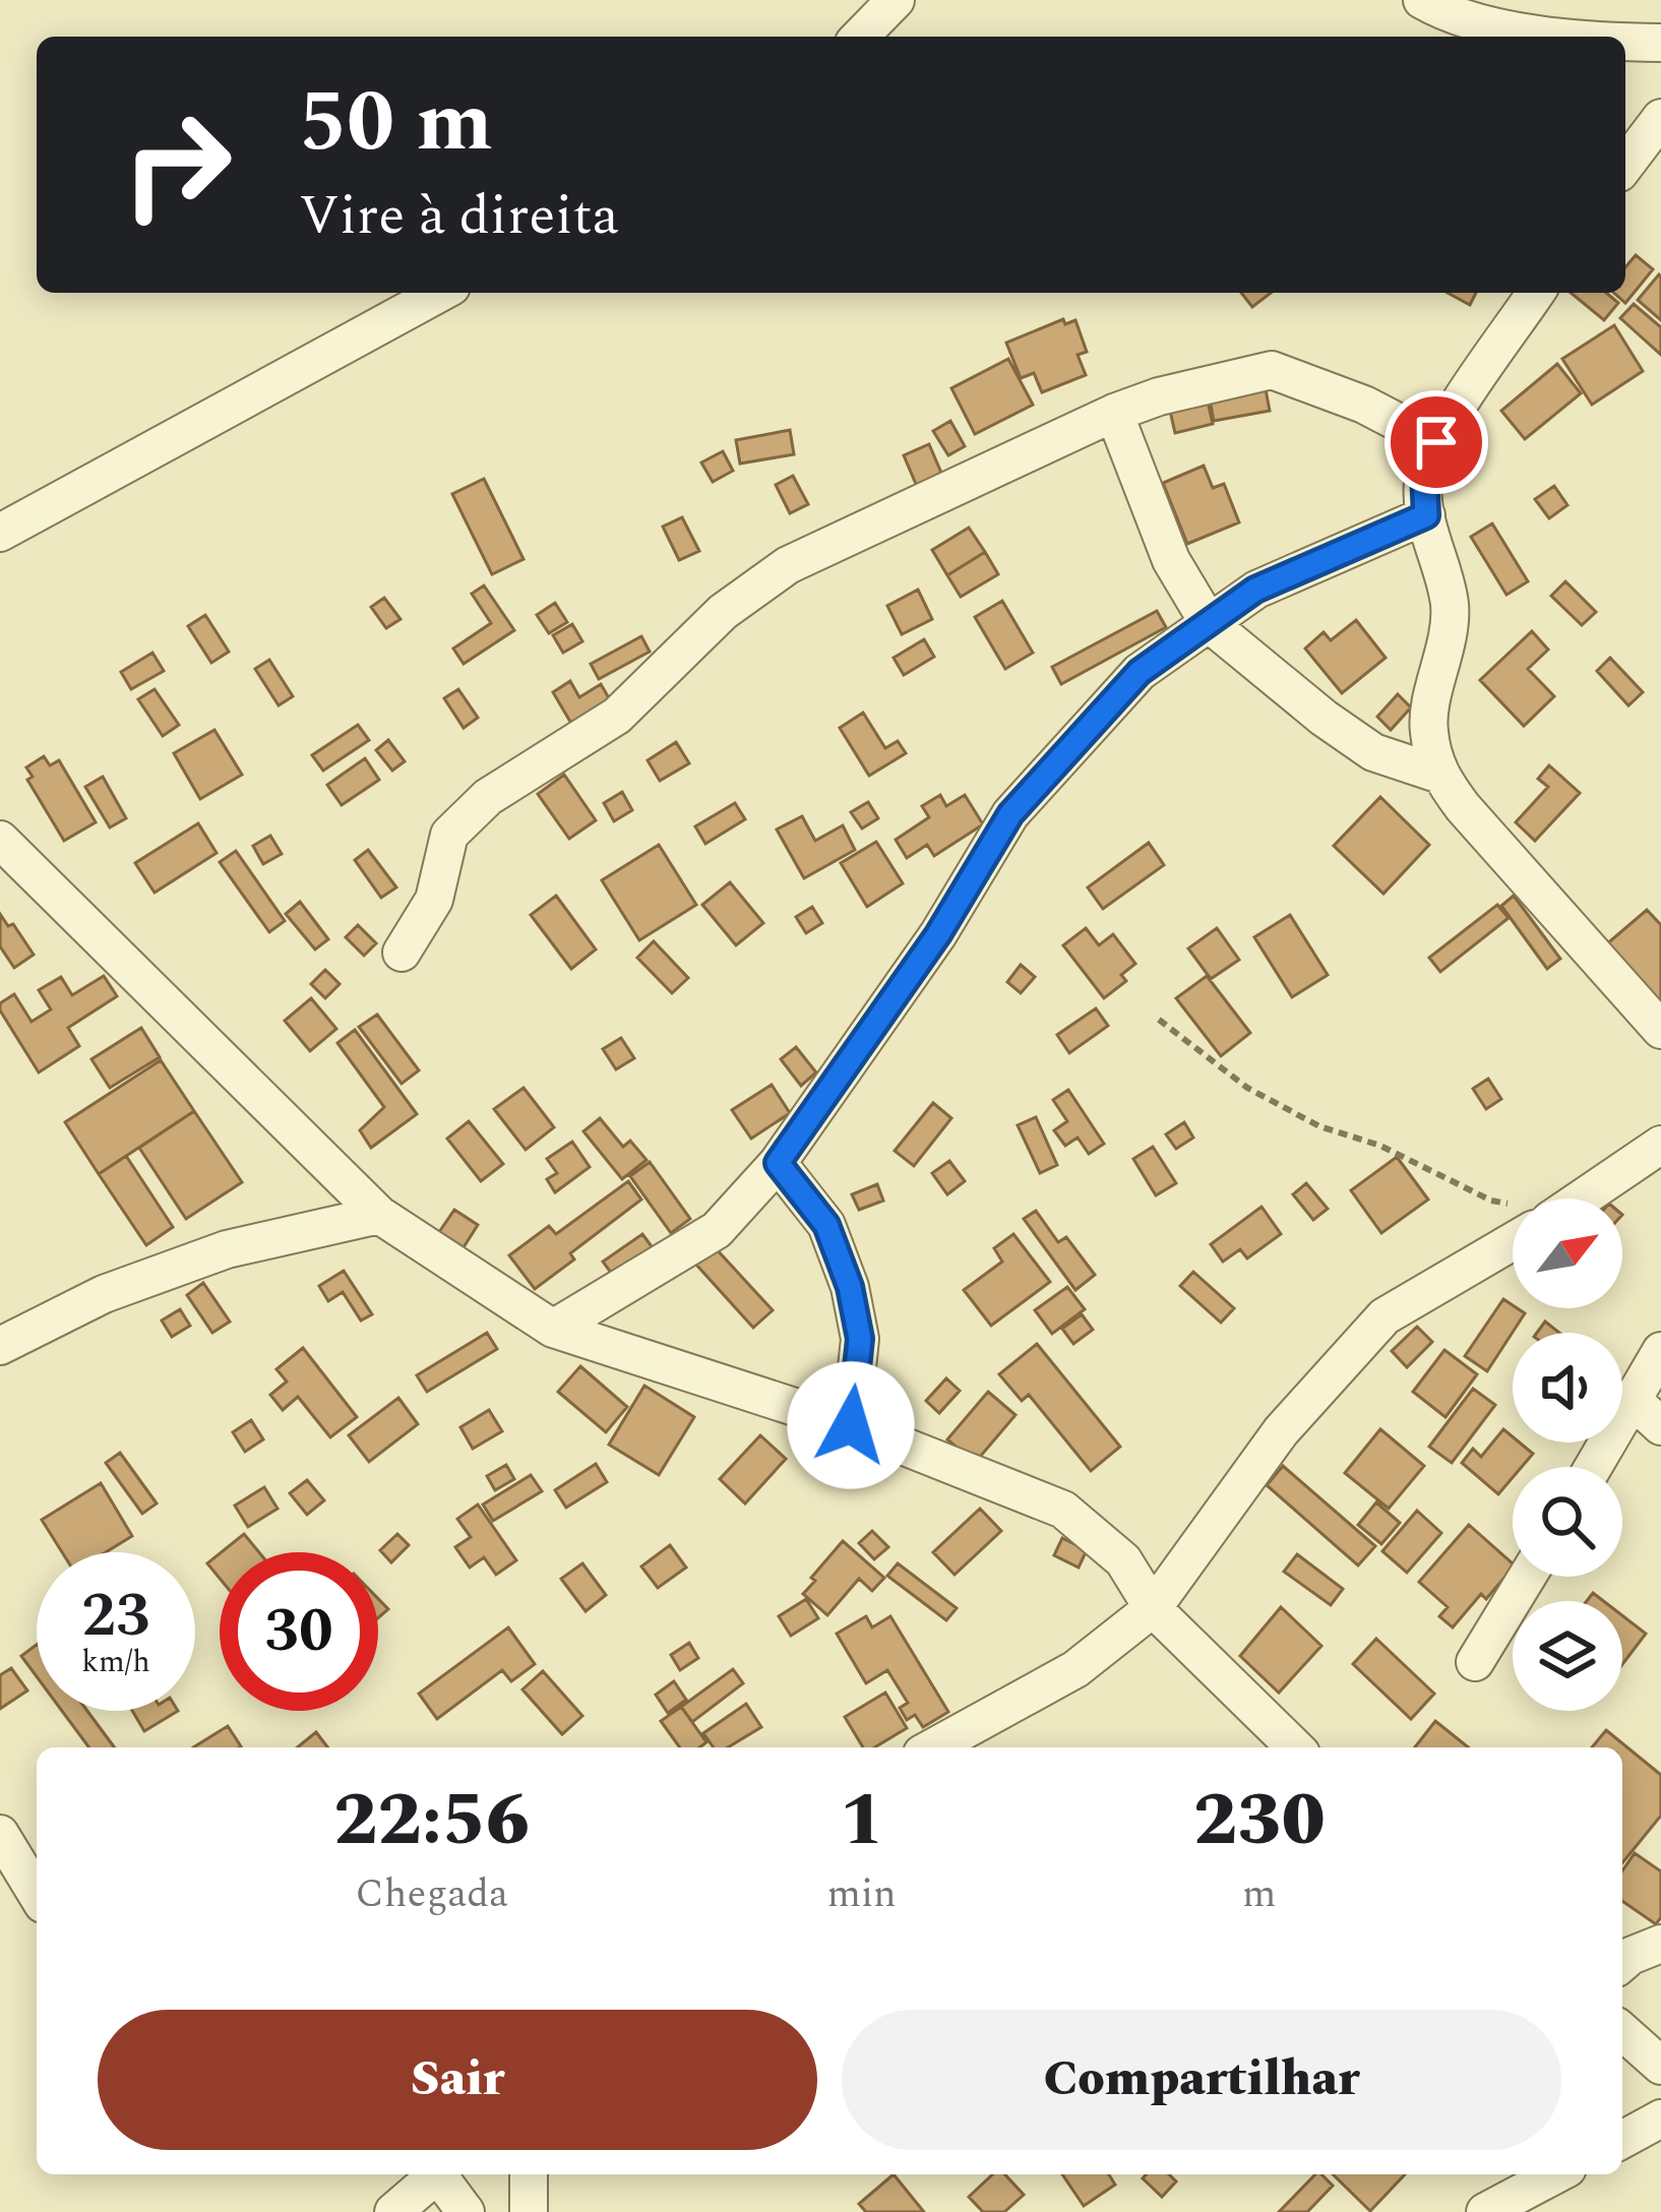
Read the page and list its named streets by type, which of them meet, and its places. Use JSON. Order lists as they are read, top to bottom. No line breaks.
{"north":"top right","page":{"turn":["50 m","Vire à direita"],"speed":"23 km/h","limit":"30","eta":["22:56","Chegada","1","min","230","m"],"buttons":["Sair","Compartilhar"]}}
